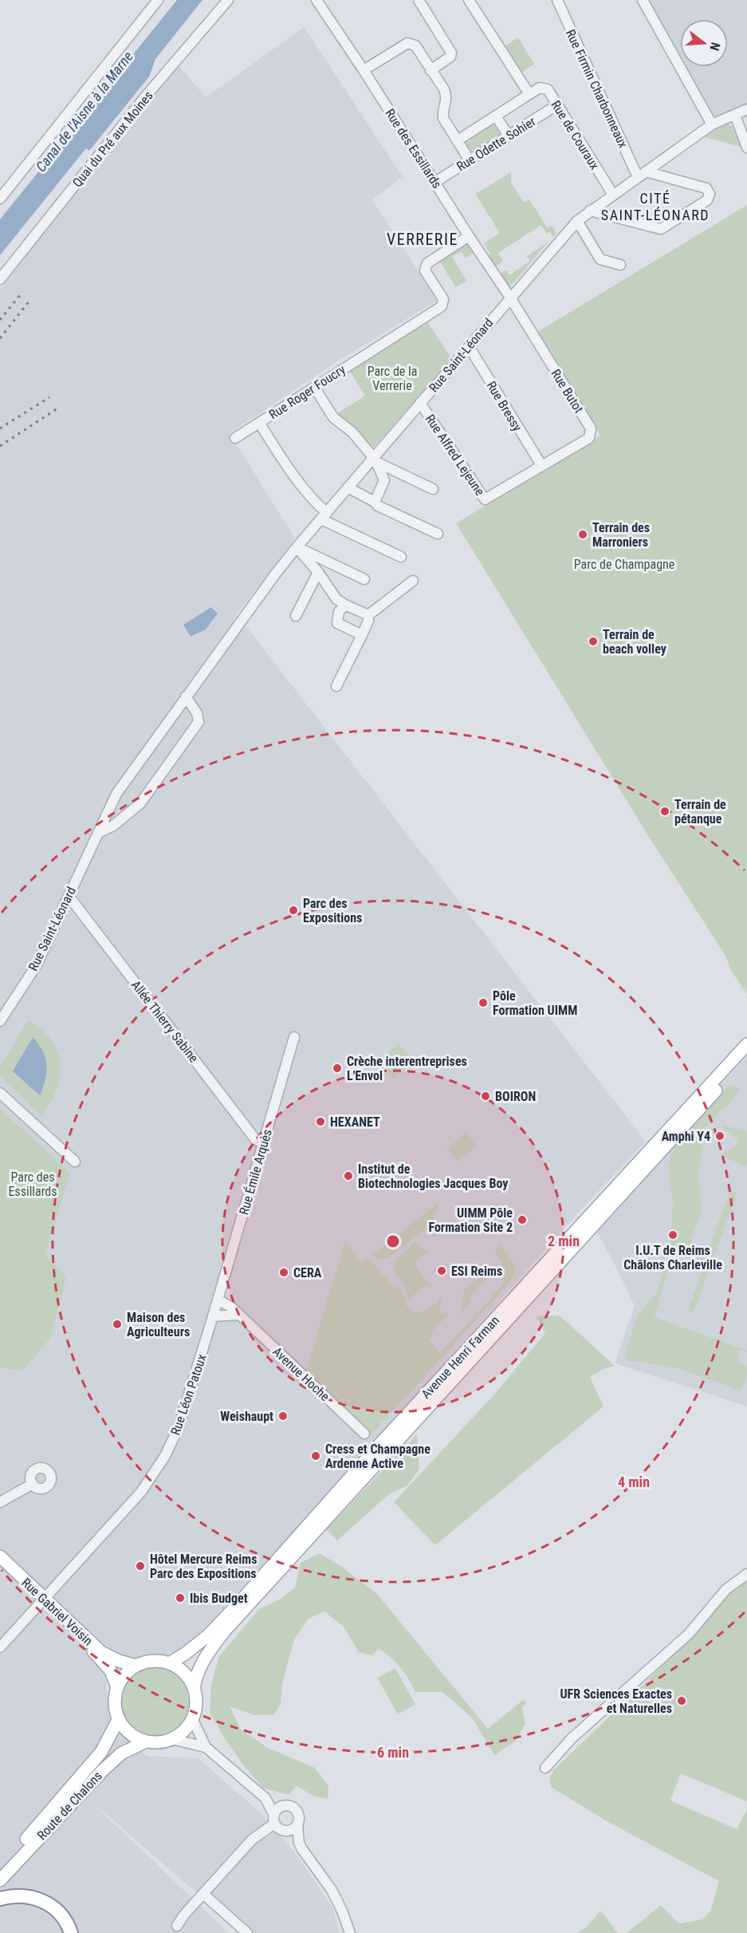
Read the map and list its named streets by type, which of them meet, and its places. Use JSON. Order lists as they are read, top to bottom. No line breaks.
{"streets":{"main road":["Avenue Henri Farman","Rue Gabriel Voisin","Route de Chalons"],"street":["Rue Firmin Charbonneaux","Rue de Couraux","Quai du Pré aux Moines","Rue Odette Sohier","Rue des Essillards","Rue Saint-Léonard","Rue Butot","Rue Roger Foucry","Rue Bressy","Rue Alfred Lejeune","Allée Thierry Sabine","Rue Émile Arquès","Avenue Hoche","Rue Léon Patoux"]},"crossings":[["Rue Firmin Charbonneaux","Rue Saint-Léonard"],["Rue de Couraux","Rue Odette Sohier"],["Rue de Couraux","Rue Saint-Léonard"],["Rue Odette Sohier","Rue des Essillards"],["Rue des Essillards","Rue Saint-Léonard"],["Rue des Essillards","Rue Butot"],["Rue des Essillards","Rue Roger Foucry"],["Rue Saint-Léonard","Rue Butot"],["Rue Saint-Léonard","Rue Bressy"],["Rue Saint-Léonard","Rue Alfred Lejeune"],["Rue Saint-Léonard","Allée Thierry Sabine"],["Rue Butot","Rue Bressy"],["Rue Butot","Rue Alfred Lejeune"],["Rue Bressy","Rue Alfred Lejeune"],["Allée Thierry Sabine","Rue Émile Arquès"],["Rue Émile Arquès","Avenue Hoche"],["Rue Émile Arquès","Rue Léon Patoux"],["Avenue Henri Farman","Rue Gabriel Voisin"],["Avenue Henri Farman","Route de Chalons"],["Avenue Hoche","Rue Léon Patoux"],["Rue Léon Patoux","Rue Gabriel Voisin"],["Rue Gabriel Voisin","Route de Chalons"]],"districts":["CITÉ SAINT-LÉONARD","VERRERIE"],"water":["Canal de l'Aisne à la Marne"],"parks":["Parc de la Verrerie","Parc de Champagne","Parc des Essillards"],"places":["Terrain des Marroniers","Terrain de beach volley","Terrain de pétanque","Parc des Expositions","Pôle Formation UIMM","Crèche interentreprises L'Envol","BOIRON","HEXANET","Amphi Y4","Institut de Biotechnologies Jacques Boy","UIMM Pôle Formation Site 2","I.U.T de Reims Châlons Charleville","ESI Reims","CERA","Maison des Agriculteurs","Weishaupt","Cress et Champagne Ardenne Active","Hôtel Mercure Reims Parc des Expositions","Ibis Budget","UFR Sciences Exactes et Naturelles"],"north":"right","rings":["2 min","4 min","6 min"]}
